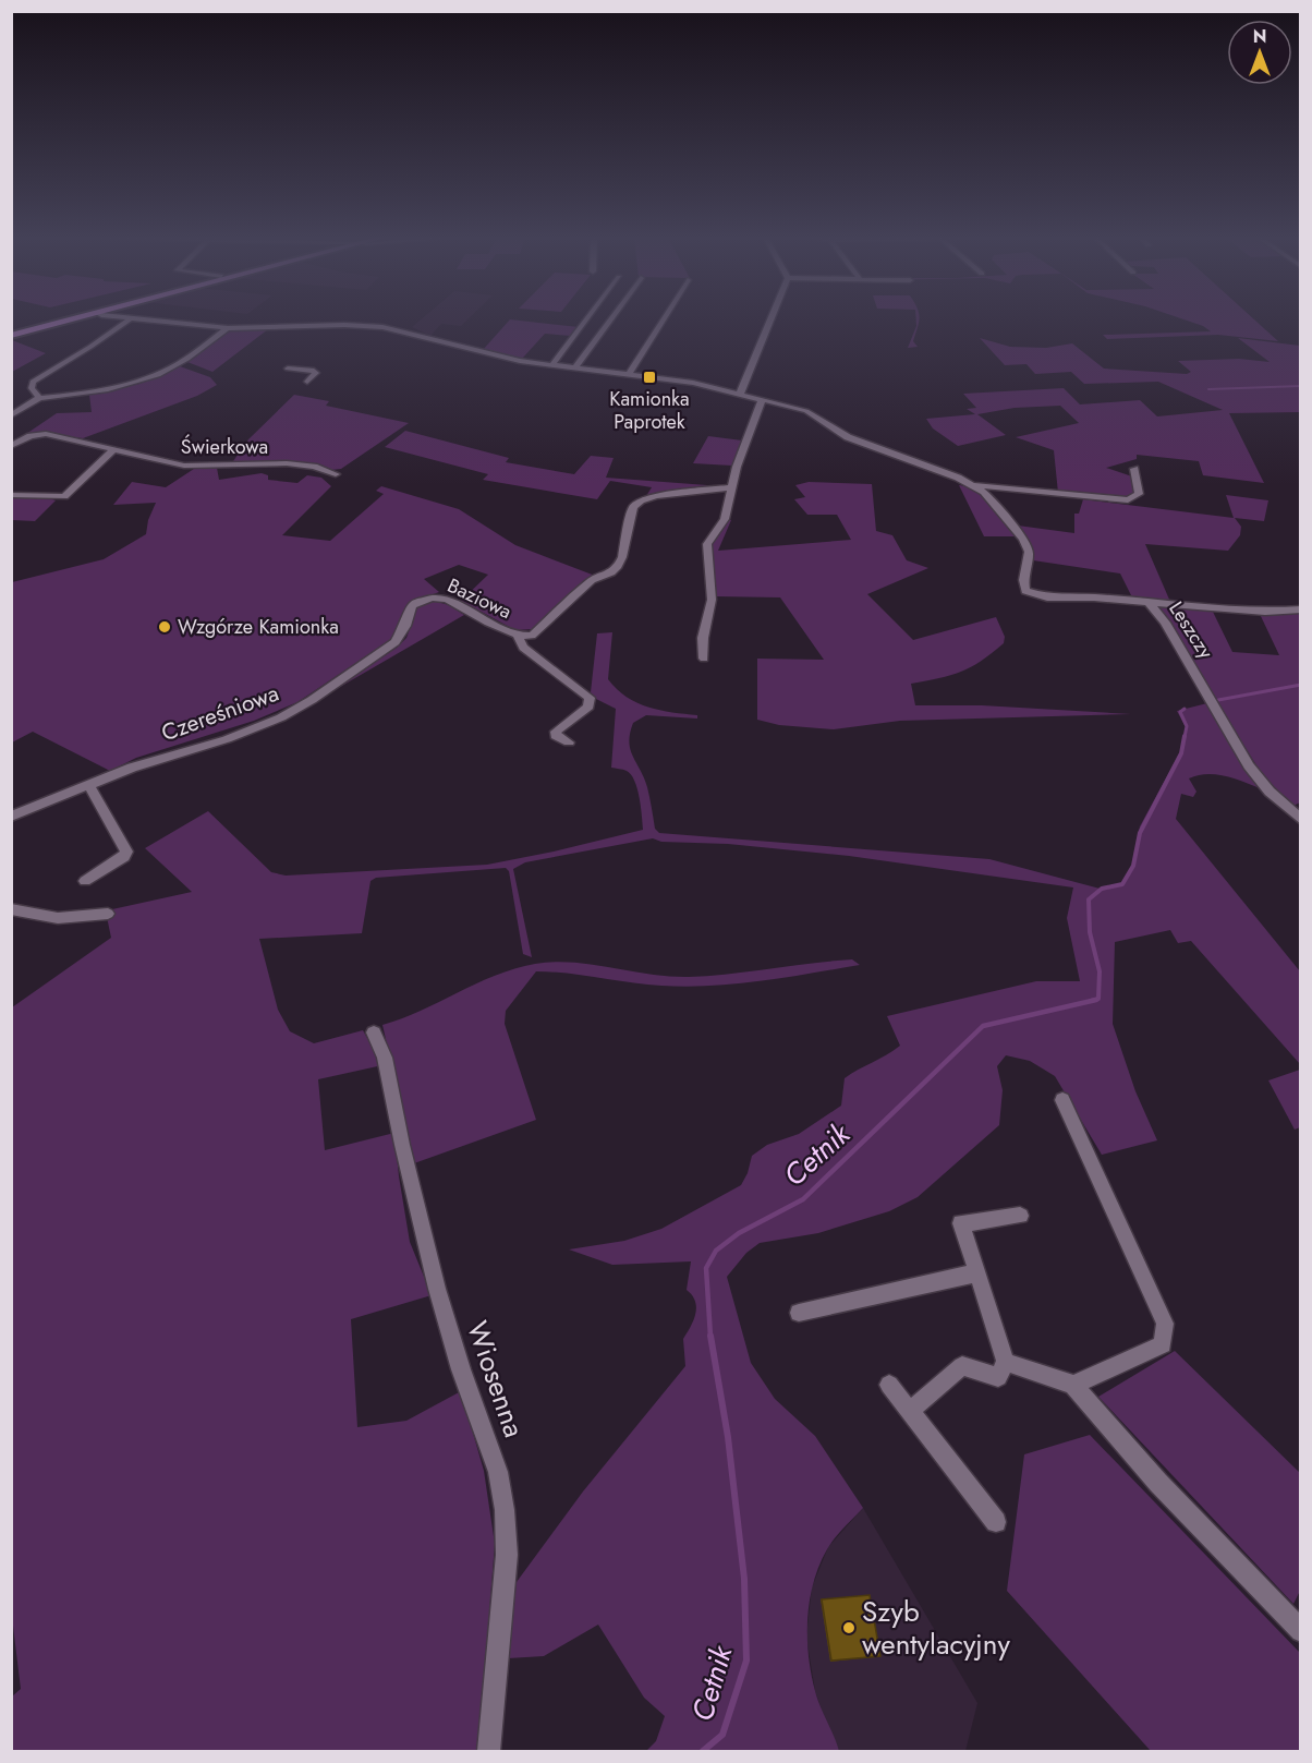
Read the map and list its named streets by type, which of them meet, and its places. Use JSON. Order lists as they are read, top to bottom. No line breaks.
{"streets":{"street":["Świerkowa","Baziowa","Leszczy","Czereśniowa","Wiosenna"]},"crossings":[["Baziowa","Czereśniowa"]],"water":["Cetnik"],"places":{"transit":["Kamionka Paprotek"],"other":["Wzgórze Kamionka","Szyb wentylacyjny"]},"north":"top"}
